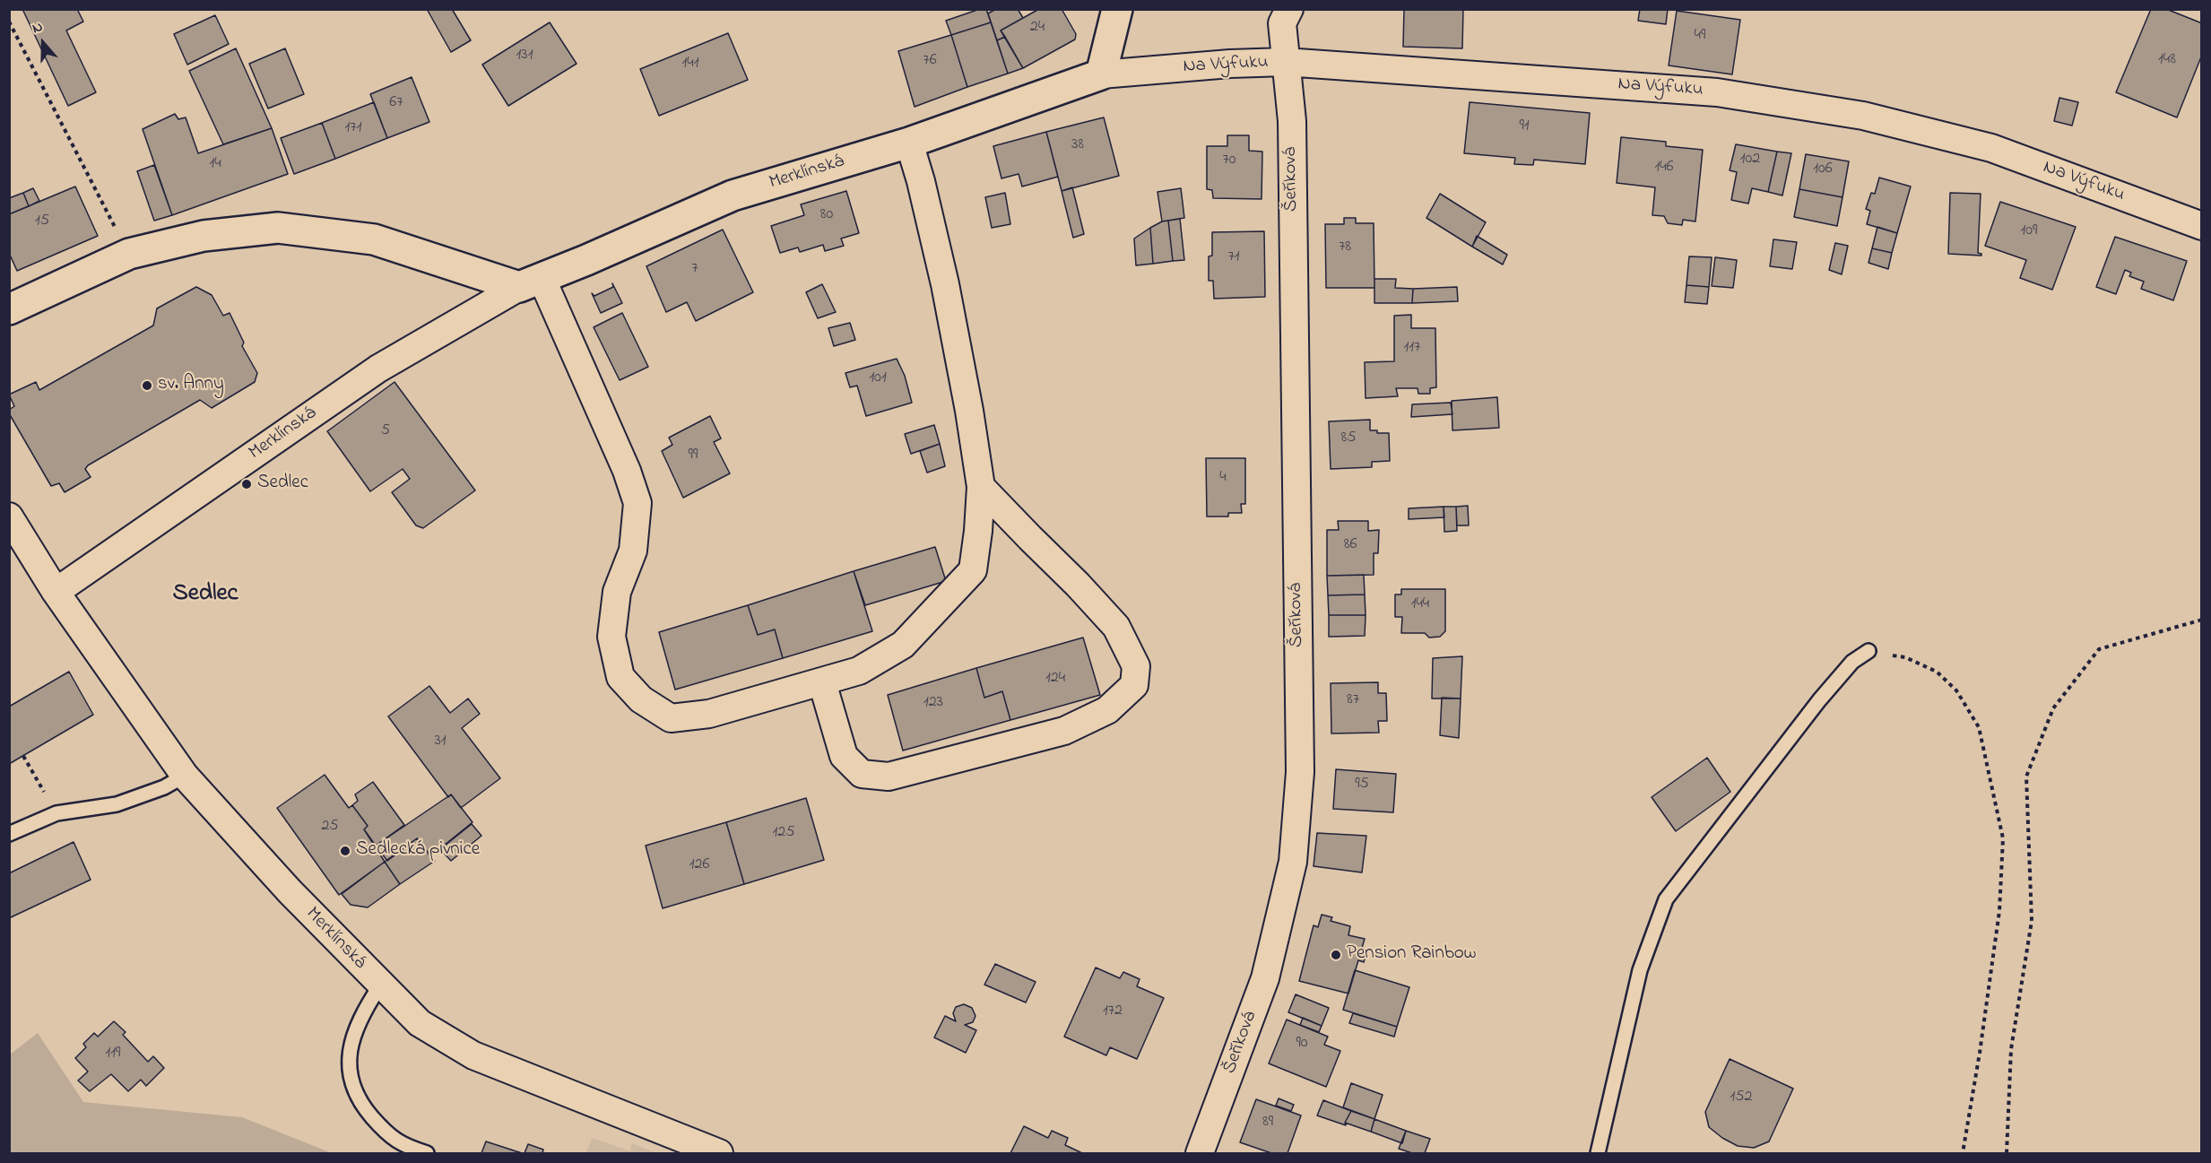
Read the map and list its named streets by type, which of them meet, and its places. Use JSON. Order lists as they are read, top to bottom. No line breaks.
{"streets":{"street":["Na Výfuku","Merklínská","Šeříková"]},"crossings":[["Na Výfuku","Merklínská"],["Na Výfuku","Šeříková"]],"districts":["Sedlec"],"places":["sv. Anny","Sedlec","Sedlecká pivnice","Pension Rainbow"],"house_numbers":["24","49","131","148","76","141","67","91","171","38","102","70","14","146","106","80","15","109","78","71","7","117","101","5","85","99","4","86","144","124","87","123","31","95","25","125","126","172","90","119","152","89"],"north":"top"}
